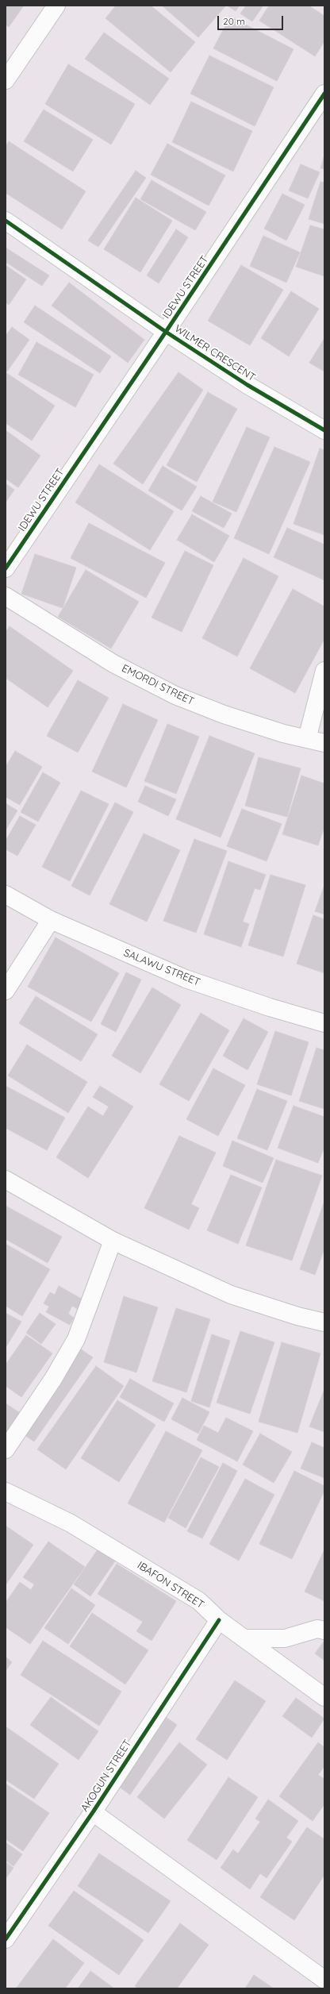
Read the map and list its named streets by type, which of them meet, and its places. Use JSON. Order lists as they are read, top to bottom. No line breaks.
{"streets":{"street":["IDEWU STREET","WILMER CRESCENT","EMORDI STREET","SALAWU STREET","IBAFON STREET","AKOGUN STREET"]},"crossings":[["IDEWU STREET","WILMER CRESCENT"],["IBAFON STREET","AKOGUN STREET"]],"scale_bar":"20 m"}
